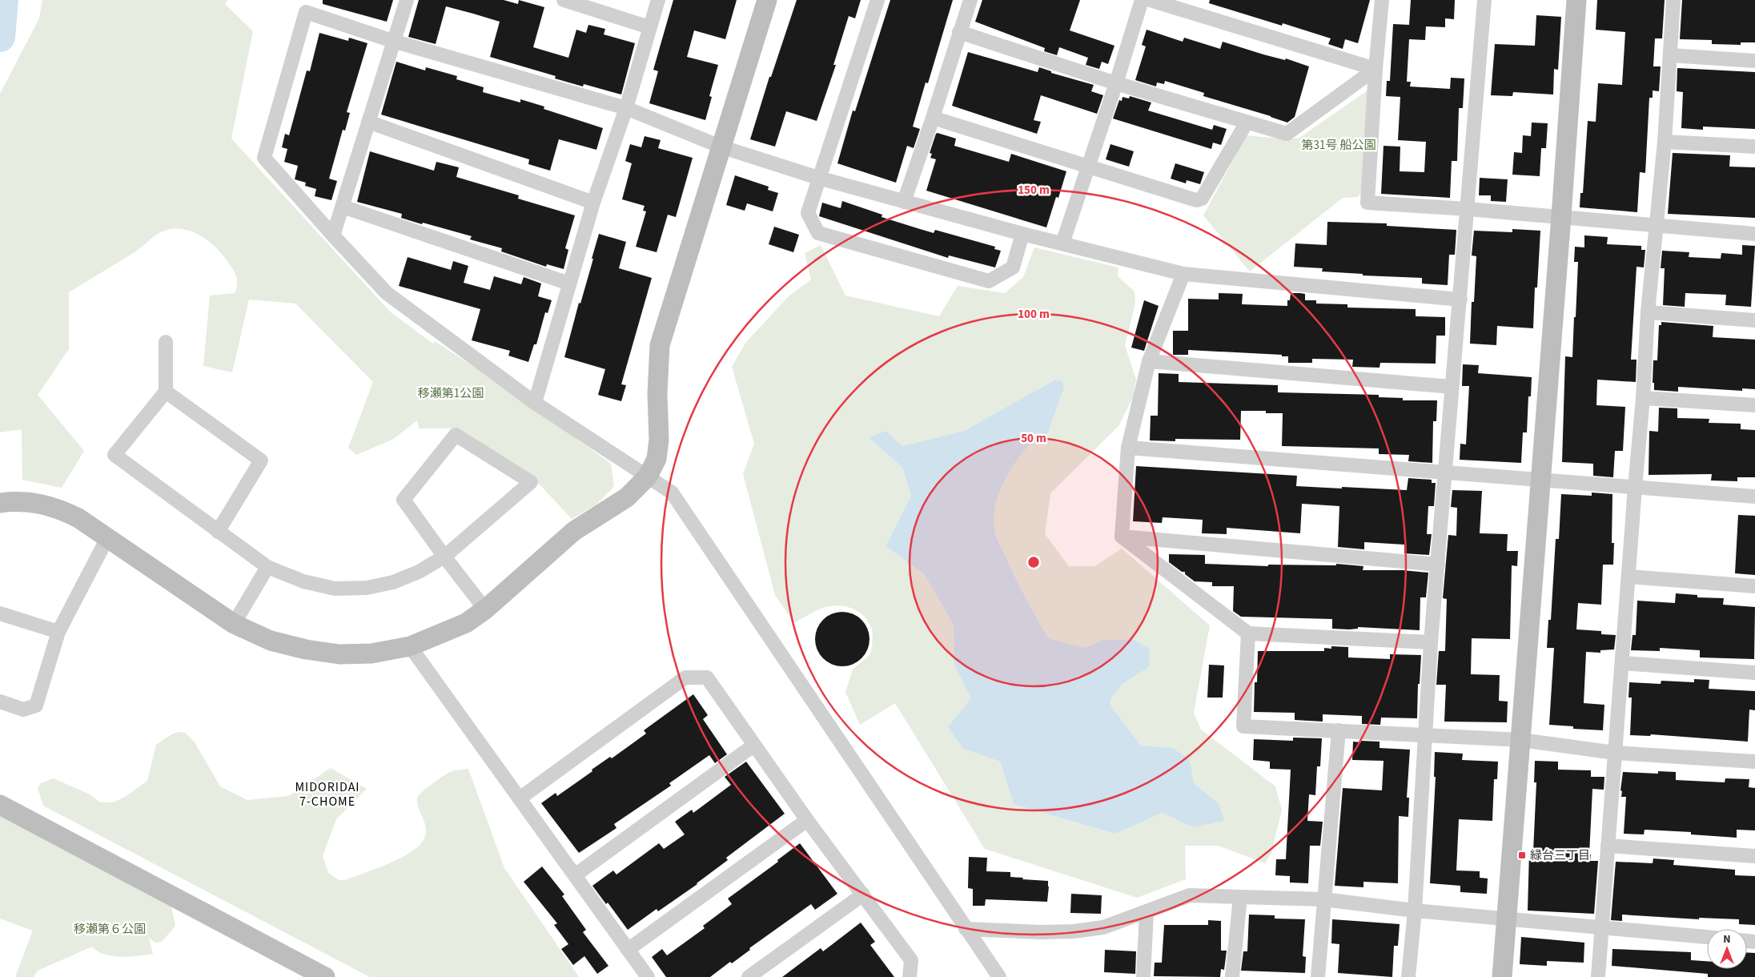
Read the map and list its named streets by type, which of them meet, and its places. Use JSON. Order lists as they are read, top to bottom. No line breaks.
{"districts":["MIDORIDAI 7-CHOME"],"parks":["第31号 船公園","移瀬第1公園","移瀬第６公園"],"places":{"transit":["緑台三丁目"]},"north":"top","rings":["150 m","100 m","50 m"]}
